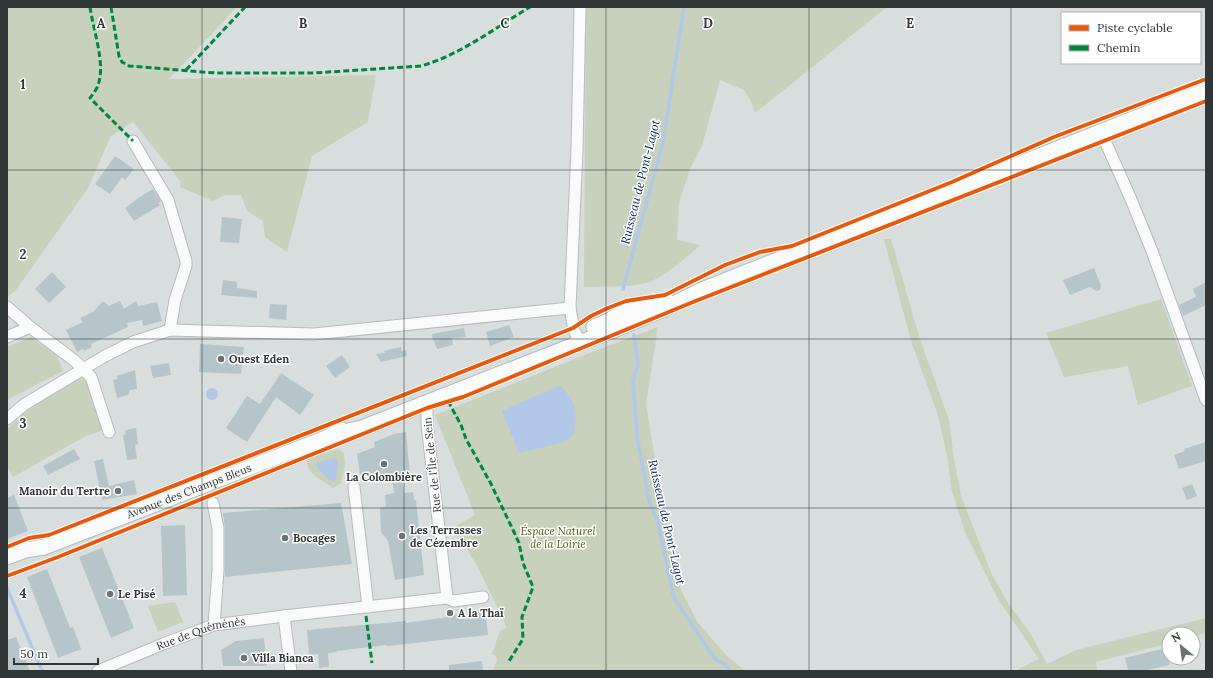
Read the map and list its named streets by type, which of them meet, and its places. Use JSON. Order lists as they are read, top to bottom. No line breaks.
{"streets":{"main road":["Avenue des Champs Bleus"],"street":["Rue de l'Île de Sein","Rue de Quéménès"]},"crossings":[["Rue de l'Île de Sein","Avenue des Champs Bleus"]],"water":["Ruisseau de Pont-Lagot"],"parks":["Éspace Naturel de la Loirie"],"places":["Ouest Eden","La Colombière","Manoir du Tertre","Les Terrasses de Cézembre","Bocages","Le Pisé","A la Thaï","Villa Bianca"],"legend":["Piste cyclable","Chemin"],"scale_bar":"50 m","north":"top left","grid":{"columns":["A","B","C","D","E"],"rows":["1","2","3","4"]}}
